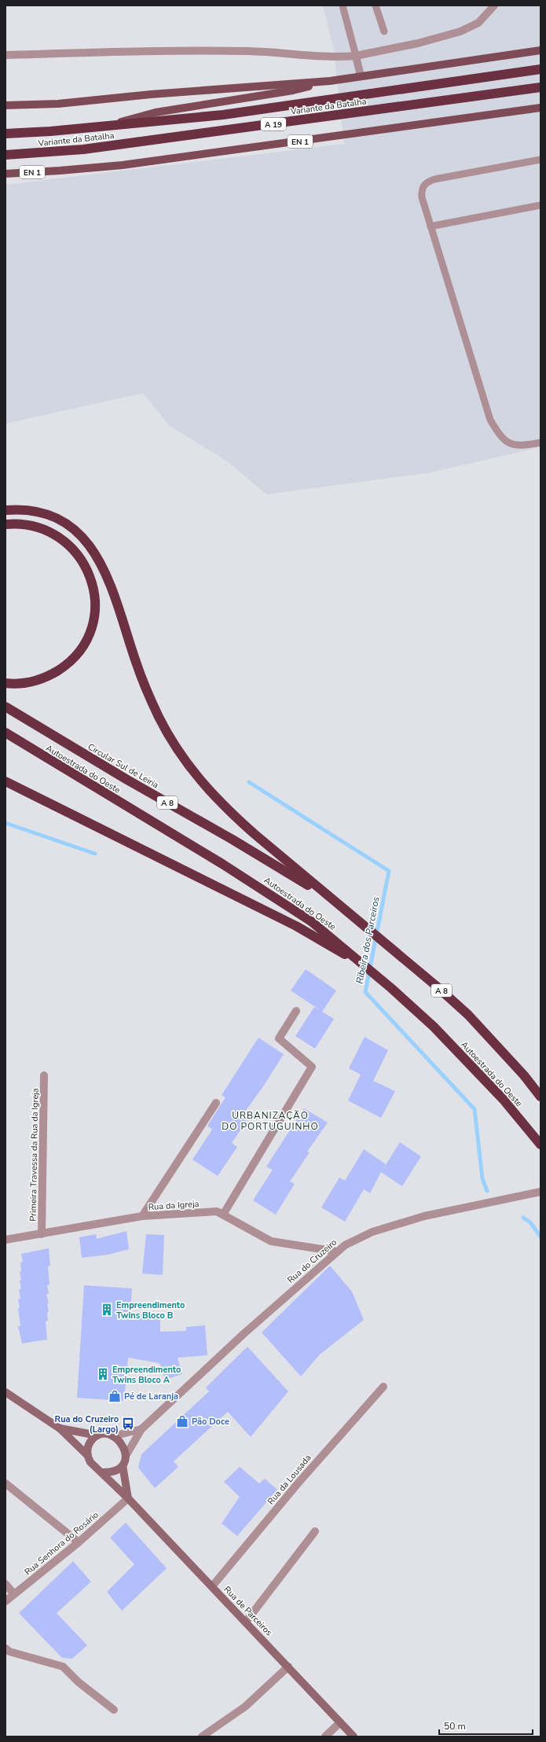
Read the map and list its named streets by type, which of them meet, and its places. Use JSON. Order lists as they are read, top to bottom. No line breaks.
{"streets":{"highway":["Variante da Batalha","A 19","Circular Sul de Leiria","Autoestrada do Oeste","A 8"],"main road":["EN 1","Rua de Parceiros"],"street":["Primeira Travessa da Rua da Igreja","Rua da Igreja","Rua do Cruzeiro","Rua da Lousada","Rua Senhora do Rosário"]},"crossings":[["Circular Sul de Leiria","A 8"],["Primeira Travessa da Rua da Igreja","Rua da Igreja"],["Rua da Igreja","Rua do Cruzeiro"],["Rua do Cruzeiro","Rua de Parceiros"],["Rua da Lousada","Rua de Parceiros"],["Rua Senhora do Rosário","Rua de Parceiros"]],"districts":["URBANIZAÇÃO DO PORTUGUINHO"],"water":["Ribeira dos Parceiros"],"places":{"building":["Empreendimento Twins Bloco B","Empreendimento Twins Bloco A"],"shop":["Pé de Laranja","Pão Doce"],"bus stop":["Rua do Cruzeiro (Largo)"]},"scale_bar":"50 m"}
